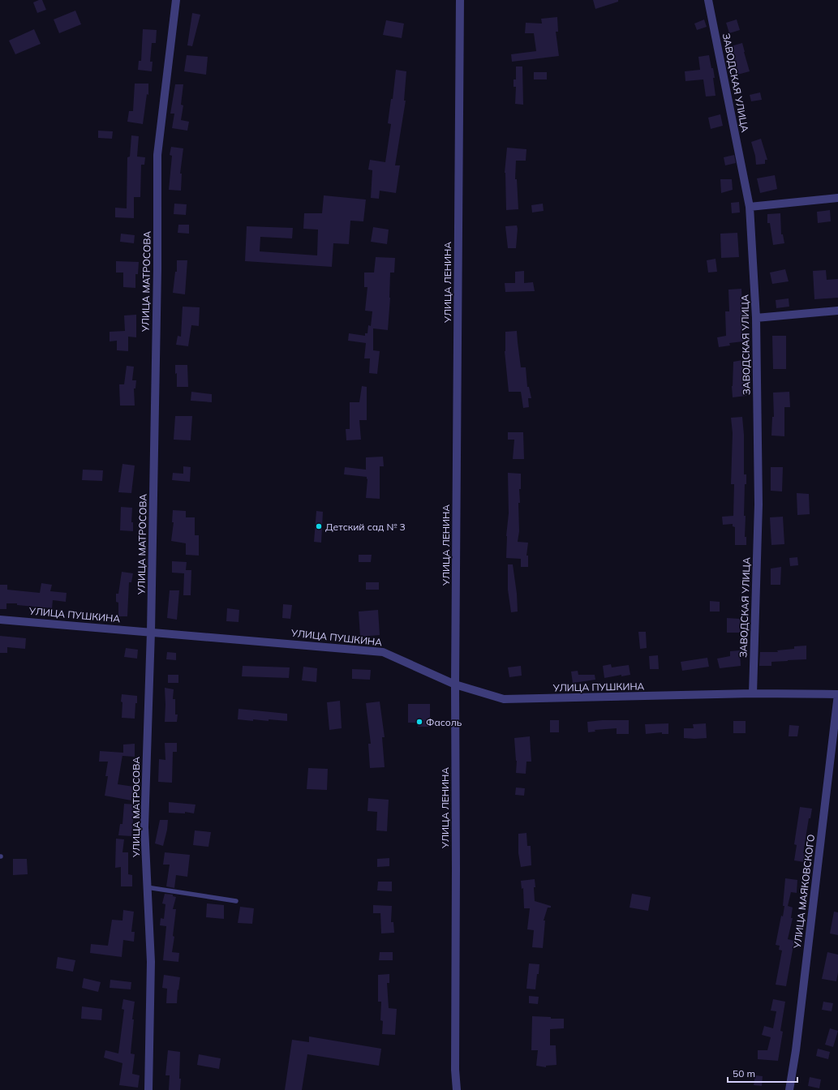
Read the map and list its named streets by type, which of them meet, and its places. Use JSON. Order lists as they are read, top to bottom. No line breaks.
{"streets":{"street":["ЗАВОДСКАЯ УЛИЦА","УЛИЦА МАТРОСОВА","УЛИЦА ЛЕНИНА","УЛИЦА ПУШКИНА","УЛИЦА МАЯКОВСКОГО"]},"crossings":[["ЗАВОДСКАЯ УЛИЦА","УЛИЦА ПУШКИНА"],["УЛИЦА МАТРОСОВА","УЛИЦА ПУШКИНА"],["УЛИЦА ЛЕНИНА","УЛИЦА ПУШКИНА"],["УЛИЦА ПУШКИНА","УЛИЦА МАЯКОВСКОГО"]],"places":["Детский сад № 3","Фасоль"],"scale_bar":"50 m"}
